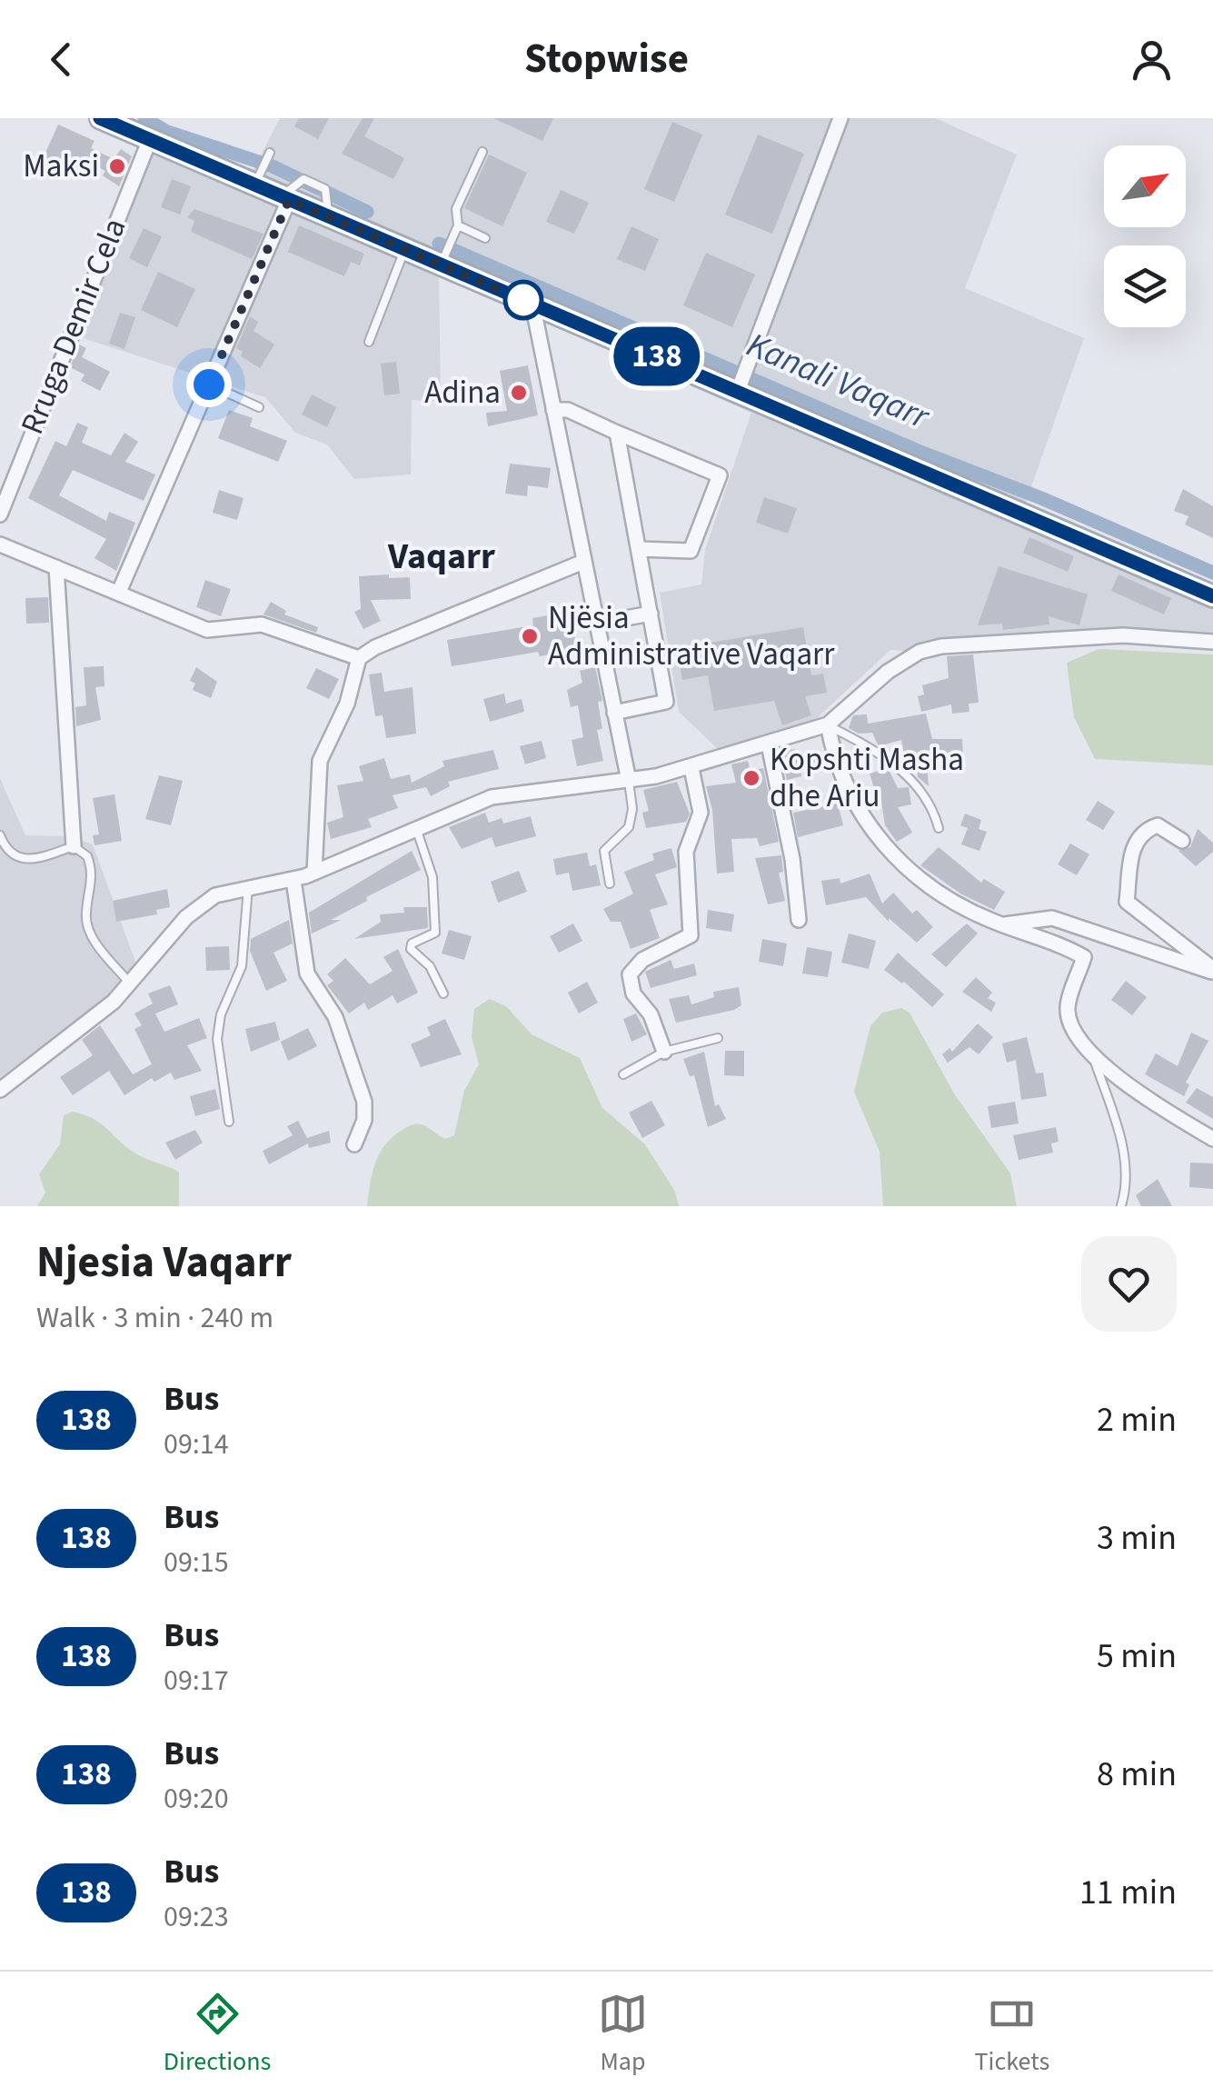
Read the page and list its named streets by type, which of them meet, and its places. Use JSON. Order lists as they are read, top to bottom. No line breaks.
{"streets":{"street":["Rruga Demir Cela"]},"districts":["Vaqarr"],"water":["Kanali Vaqarr"],"places":["Maksi","Adina","Njësia Administrative Vaqarr","Kopshti Masha dhe Ariu"],"lines":["bus line 138"],"north":"top right","page":{"header":"Stopwise","on_map":"138","heading":["Njesia Vaqarr","Walk · 3 min · 240 m"],"list":[{"mark":"138","name":"Bus","note":"09:14","value":"2 min"},{"mark":"138","name":"Bus","note":"09:15","value":"3 min"},{"mark":"138","name":"Bus","note":"09:17","value":"5 min"},{"mark":"138","name":"Bus","note":"09:20","value":"8 min"},{"mark":"138","name":"Bus","note":"09:23","value":"11 min"}],"tabs":["Directions","Map","Tickets"]}}
